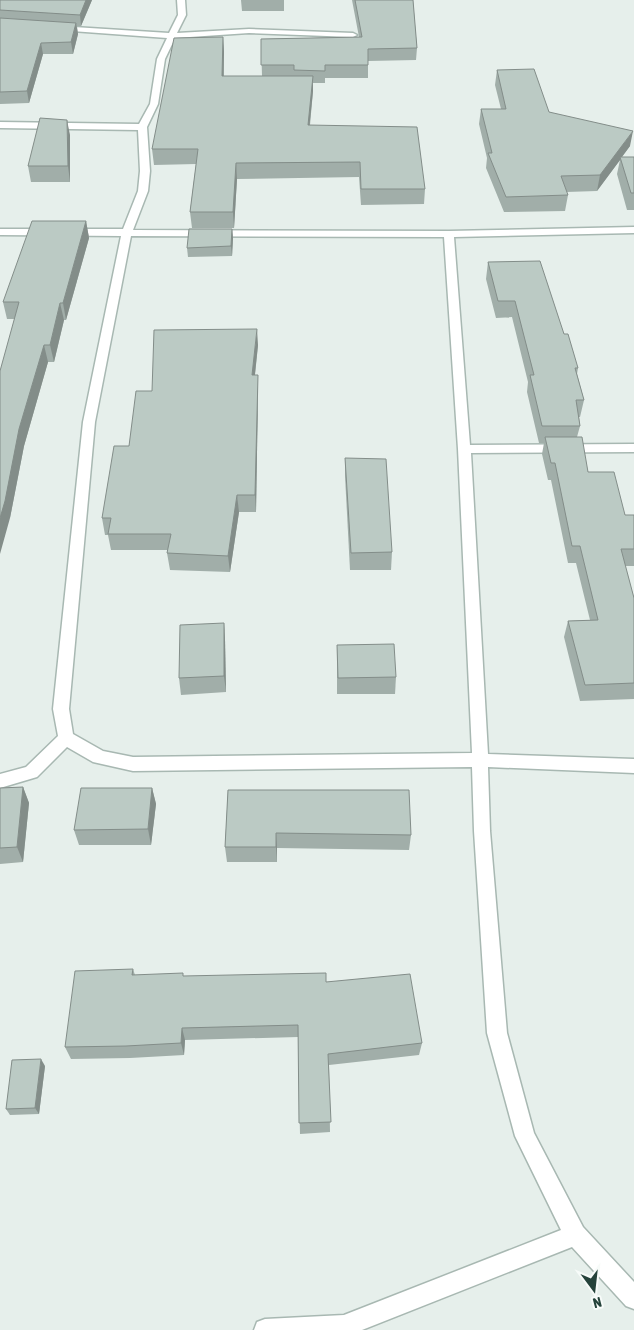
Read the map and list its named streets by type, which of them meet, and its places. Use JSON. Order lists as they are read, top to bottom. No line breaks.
{"north":"bottom"}
